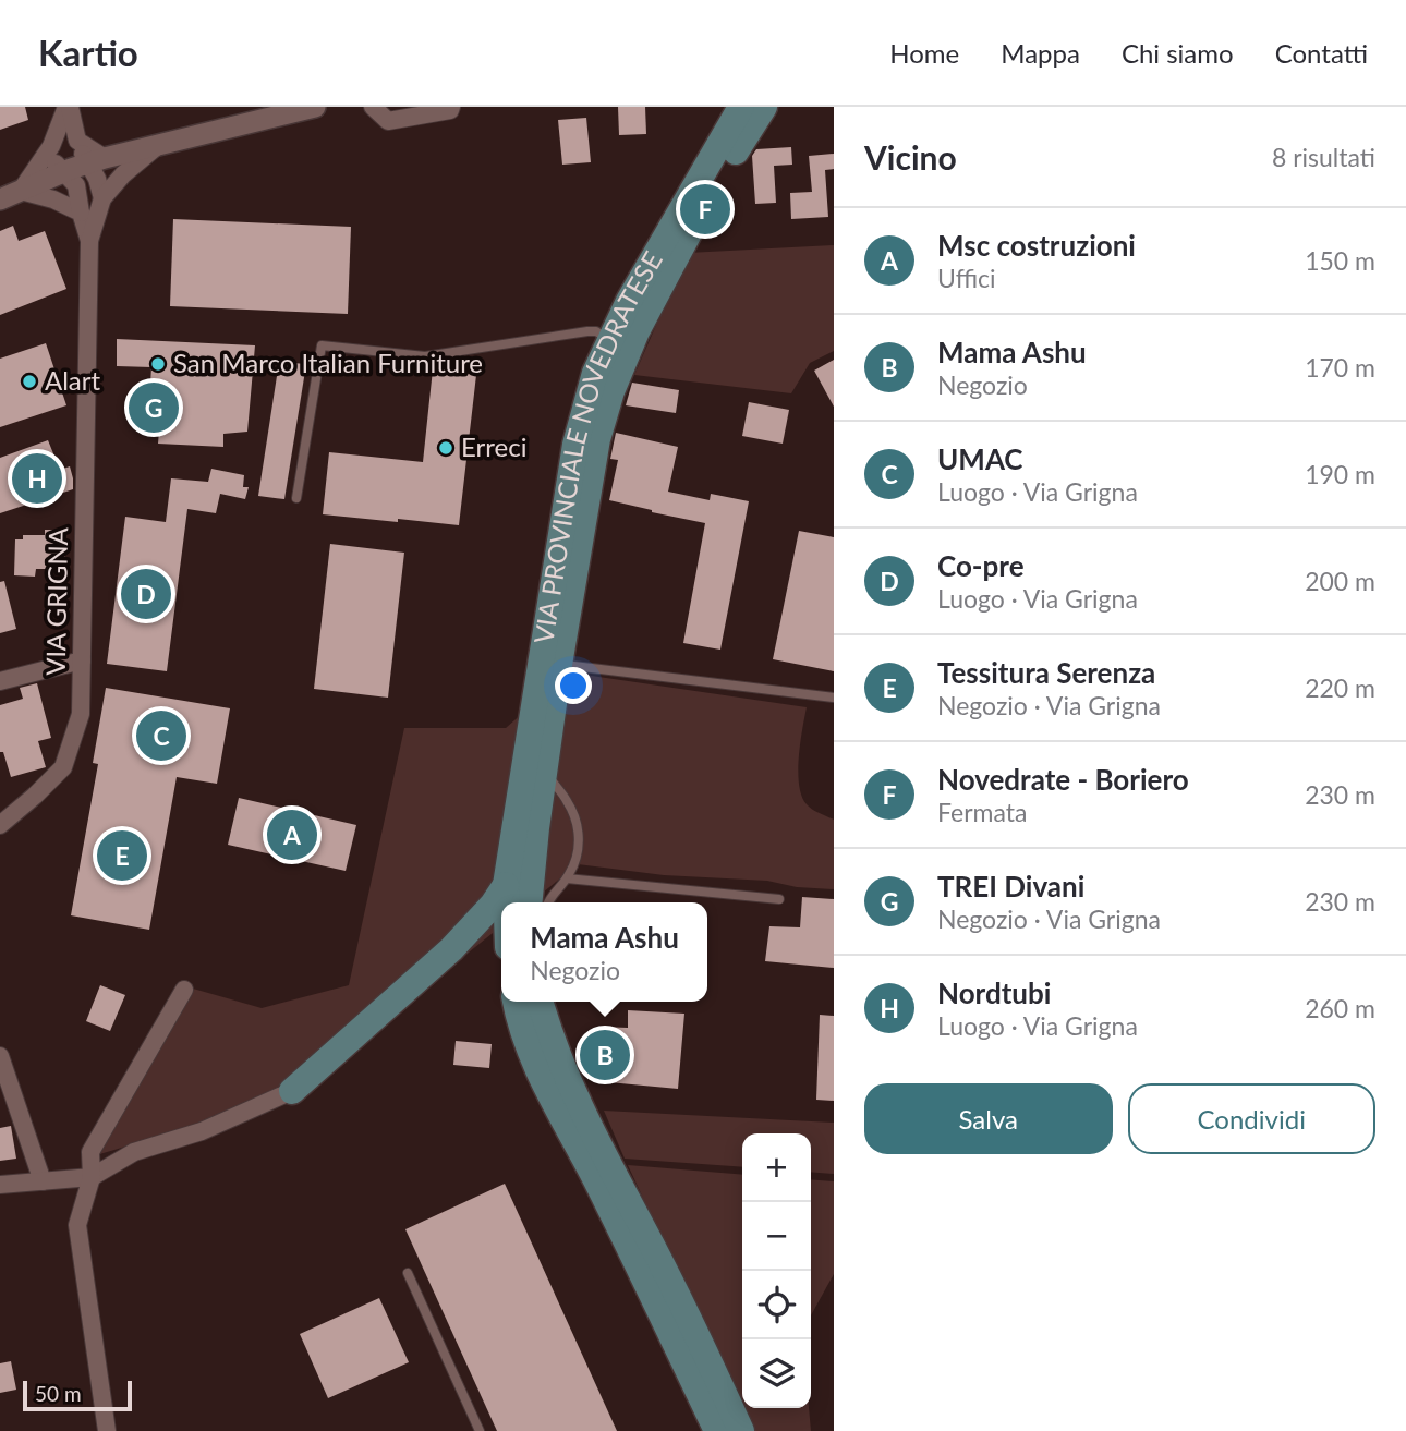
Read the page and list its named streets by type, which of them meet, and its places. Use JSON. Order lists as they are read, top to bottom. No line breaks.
{"streets":{"main road":["VIA PROVINCIALE NOVEDRATESE"],"street":["VIA GRIGNA"]},"places":["San Marco Italian Furniture","Alart","Erreci"],"scale_bar":"50 m","page":{"header":"Kartio","nav":["Home","Mappa","Chi siamo","Contatti"],"heading":["Vicino","8 risultati"],"pins":["F","G","H","D","C","A","E","B"],"list":[{"mark":"A","name":"Msc costruzioni","note":"Uffici","value":"150 m"},{"mark":"B","name":"Mama Ashu","note":"Negozio","value":"170 m"},{"mark":"C","name":"UMAC","note":"Luogo · Via Grigna","value":"190 m"},{"mark":"D","name":"Co-pre","note":"Luogo · Via Grigna","value":"200 m"},{"mark":"E","name":"Tessitura Serenza","note":"Negozio · Via Grigna","value":"220 m"},{"mark":"F","name":"Novedrate - Boriero","note":"Fermata","value":"230 m"},{"mark":"G","name":"TREI Divani","note":"Negozio · Via Grigna","value":"230 m"},{"mark":"H","name":"Nordtubi","note":"Luogo · Via Grigna","value":"260 m"}],"popup":["Mama Ashu","Negozio"],"buttons":["Salva","Condividi"],"map_buttons":["+","−"],"scale":"50 m"}}
